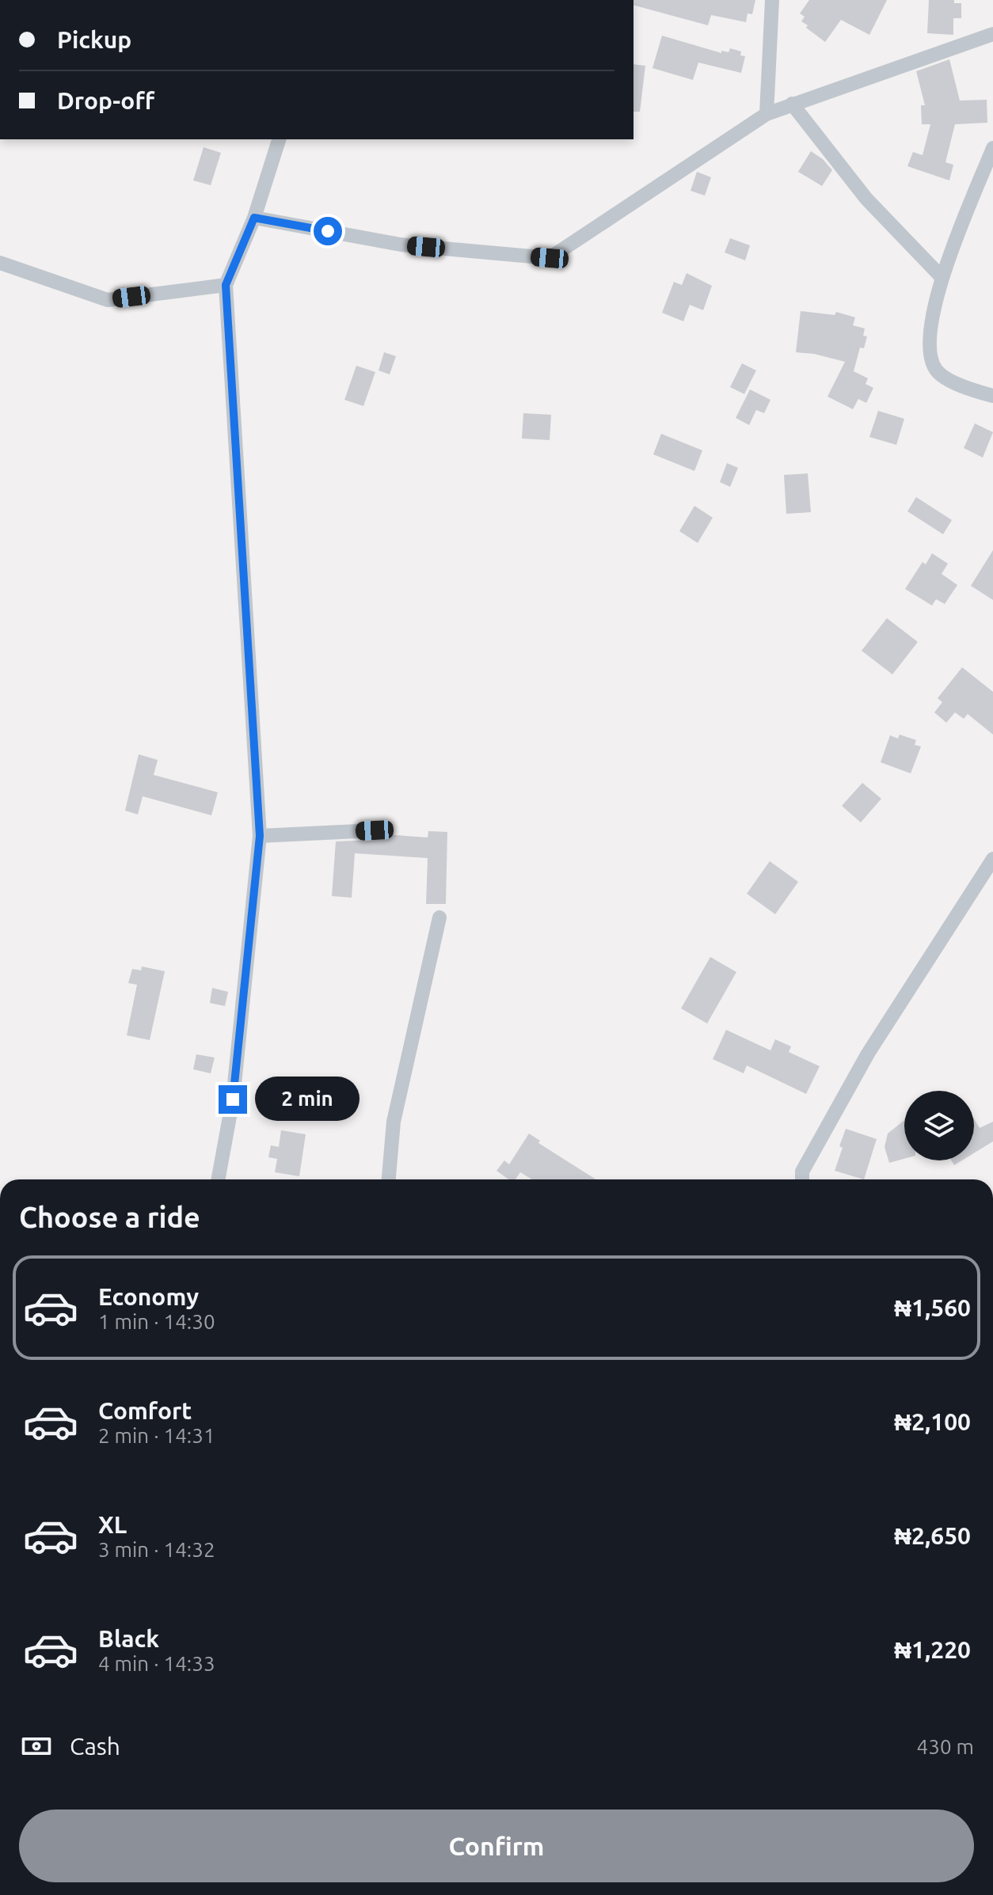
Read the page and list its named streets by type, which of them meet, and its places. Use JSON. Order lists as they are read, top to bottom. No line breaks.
{"page":{"banner":["Pickup","Drop-off"],"bubble":"2 min","heading":"Choose a ride","list":[{"name":"Economy","note":"1 min · 14:30","value":"₦1,560"},{"name":"Comfort","note":"2 min · 14:31","value":"₦2,100"},{"name":"XL","note":"3 min · 14:32","value":"₦2,650"},{"name":"Black","note":"4 min · 14:33","value":"₦1,220"}],"pay":["Cash","430 m"],"buttons":"Confirm"}}
